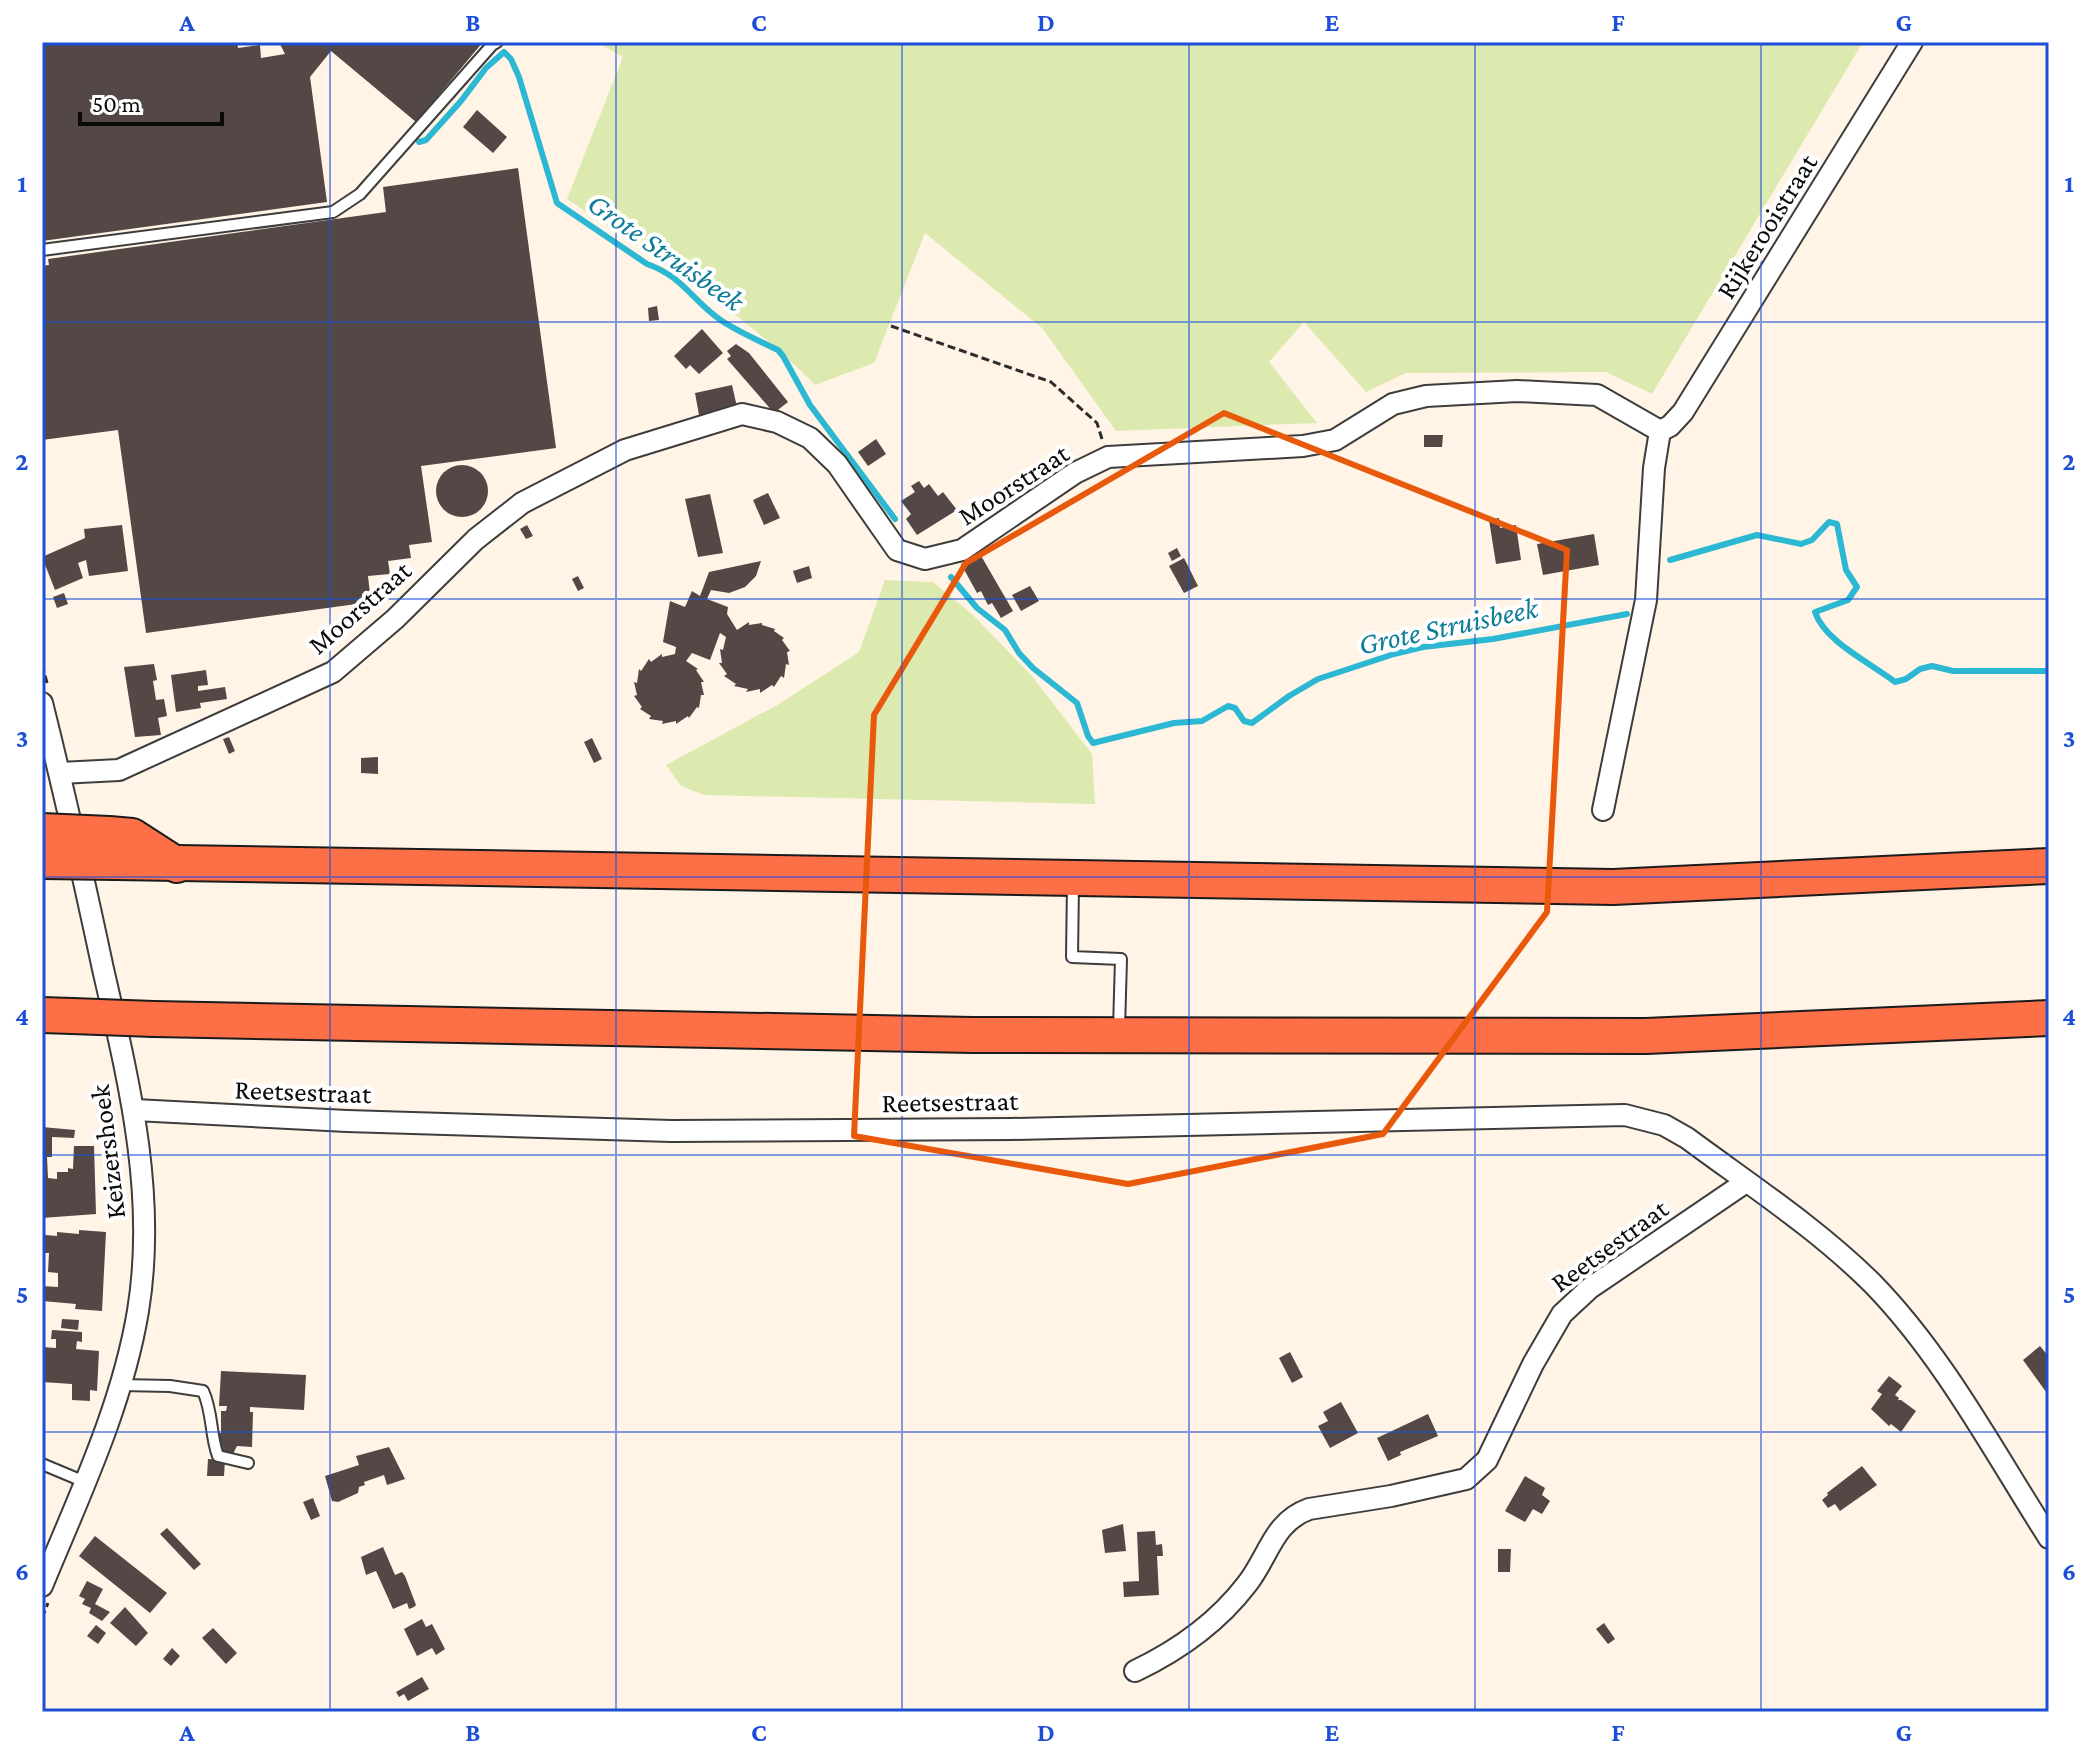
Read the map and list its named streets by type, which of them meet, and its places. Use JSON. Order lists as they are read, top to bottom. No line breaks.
{"streets":{"street":["Rijkerooistraat","Moorstraat","Reetsestraat","Keizershoek"]},"crossings":[["Rijkerooistraat","Moorstraat"],["Moorstraat","Keizershoek"],["Reetsestraat","Keizershoek"]],"water":["Grote Struisbeek"],"scale_bar":"50 m","grid":{"columns":["A","B","C","D","E","F","G"],"rows":["1","2","3","4","5","6"]}}
